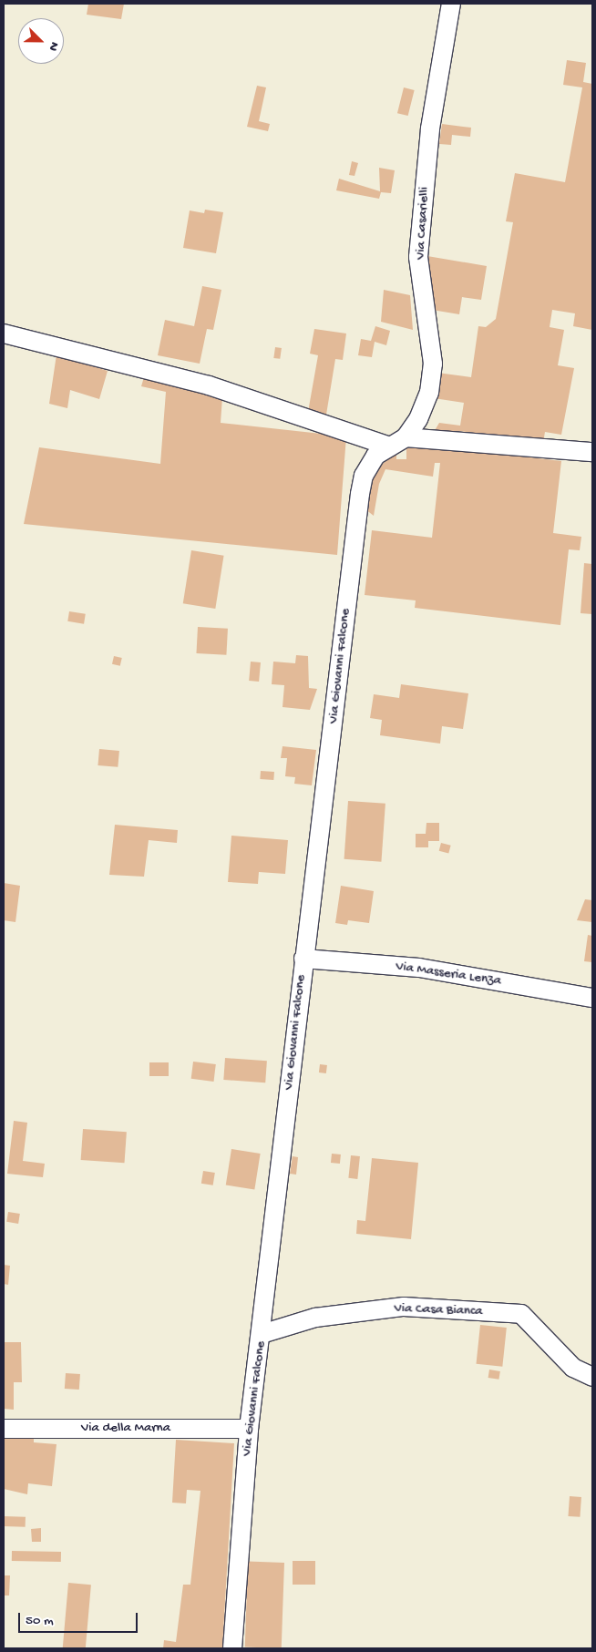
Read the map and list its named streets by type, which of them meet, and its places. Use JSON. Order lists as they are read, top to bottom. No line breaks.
{"streets":{"street":["Via Casarielli","Via Giovanni Falcone","Via Masseria Lenza","Via Casa Bianca","Via della Marna"]},"crossings":[["Via Casarielli","Via Giovanni Falcone"],["Via Giovanni Falcone","Via Masseria Lenza"],["Via Giovanni Falcone","Via Casa Bianca"],["Via Giovanni Falcone","Via della Marna"]],"scale_bar":"50 m","north":"bottom right"}
